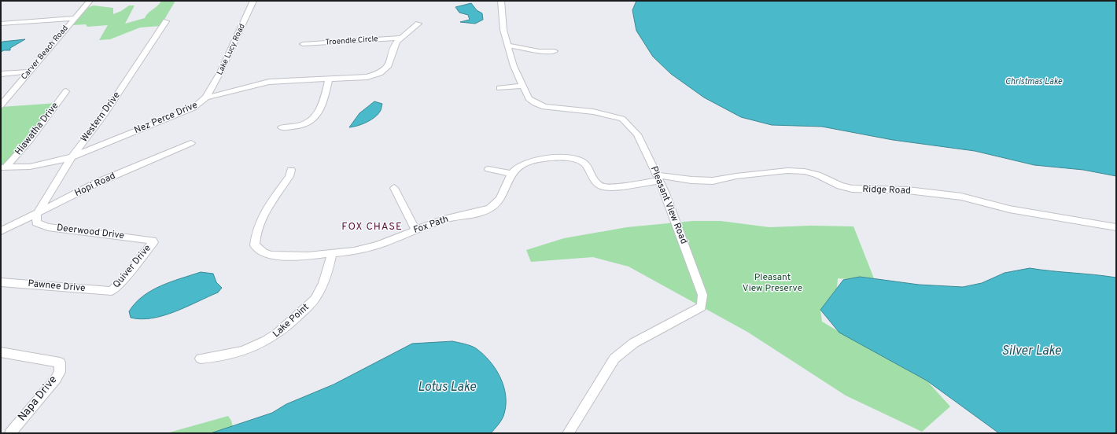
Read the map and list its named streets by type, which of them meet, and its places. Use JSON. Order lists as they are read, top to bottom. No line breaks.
{"streets":{"street":["Troendle Circle","Lake Lucy Road","Carver Beach Road","Western Drive","Nez Perce Drive","Hiawatha Drive","Hopi Road","Ridge Road","Pleasant View Road","Fox Path","Deerwood Drive","Quiver Drive","Pawnee Drive","Lake Point","Napa Drive"]},"crossings":[["Troendle Circle","Nez Perce Drive"],["Lake Lucy Road","Nez Perce Drive"],["Western Drive","Nez Perce Drive"],["Western Drive","Hopi Road"],["Western Drive","Deerwood Drive"],["Nez Perce Drive","Hiawatha Drive"],["Hopi Road","Deerwood Drive"],["Ridge Road","Pleasant View Road"],["Ridge Road","Fox Path"],["Pleasant View Road","Fox Path"],["Fox Path","Lake Point"],["Deerwood Drive","Quiver Drive"],["Quiver Drive","Pawnee Drive"]],"districts":["FOX CHASE"],"water":["Christmas Lake","Silver Lake","Lotus Lake"],"parks":["Pleasant View Preserve"]}
